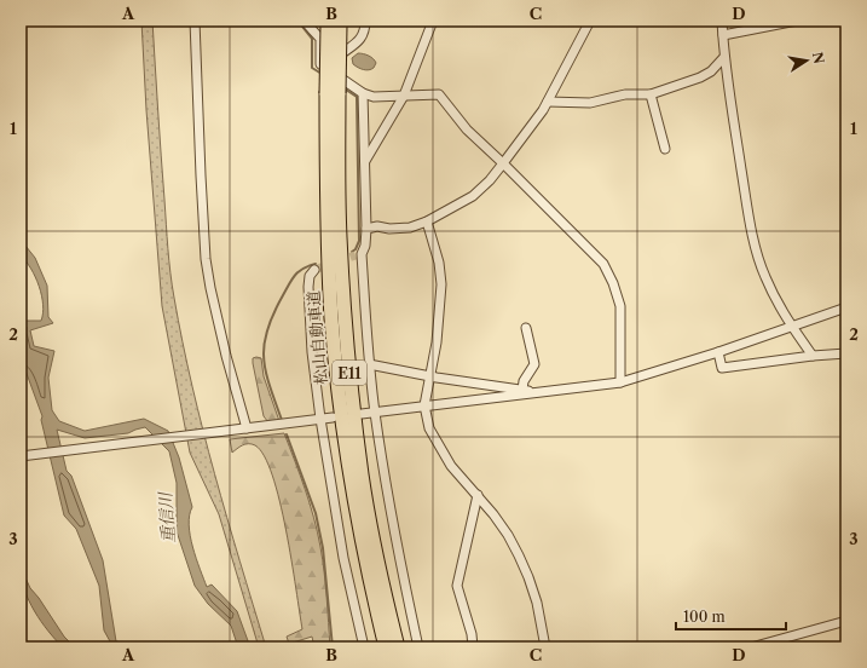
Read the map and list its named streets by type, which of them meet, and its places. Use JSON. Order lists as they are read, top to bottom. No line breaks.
{"streets":{"highway":["松山自動車道","E11"]},"water":["重信川"],"scale_bar":"100 m","north":"right","grid":{"columns":["A","B","C","D"],"rows":["1","2","3"]}}
